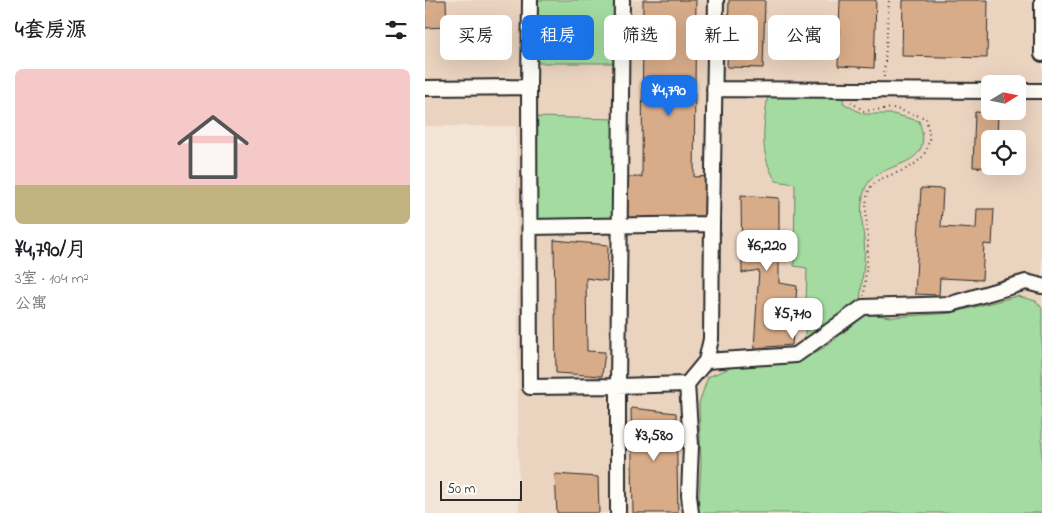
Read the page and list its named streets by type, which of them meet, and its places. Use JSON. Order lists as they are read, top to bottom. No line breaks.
{"scale_bar":"50 m","north":"right","page":{"heading":"4套房源","chip":["买房","租房","筛选","新上","公寓"],"list":[{"name":"¥4,790/月","note":"3室 · 104 m² · 公寓"}],"price":["¥4,790","¥6,220","¥5,710","¥3,580"],"scale":"50 m"}}
